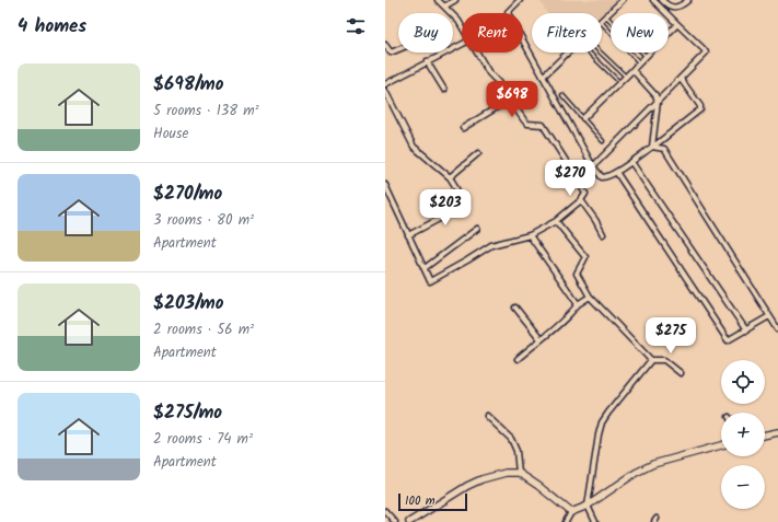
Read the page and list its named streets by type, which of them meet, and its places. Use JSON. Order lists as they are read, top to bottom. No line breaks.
{"scale_bar":"100 m","page":{"heading":"4 homes","chip":["Buy","Rent","Filters","New"],"list":[{"name":"$698/mo","note":"5 rooms · 138 m² · House"},{"name":"$270/mo","note":"3 rooms · 80 m² · Apartment"},{"name":"$203/mo","note":"2 rooms · 56 m² · Apartment"},{"name":"$275/mo","note":"2 rooms · 74 m² · Apartment"}],"price":["$698","$270","$203","$275"],"map_buttons":["+","−"],"scale":"100 m"}}
